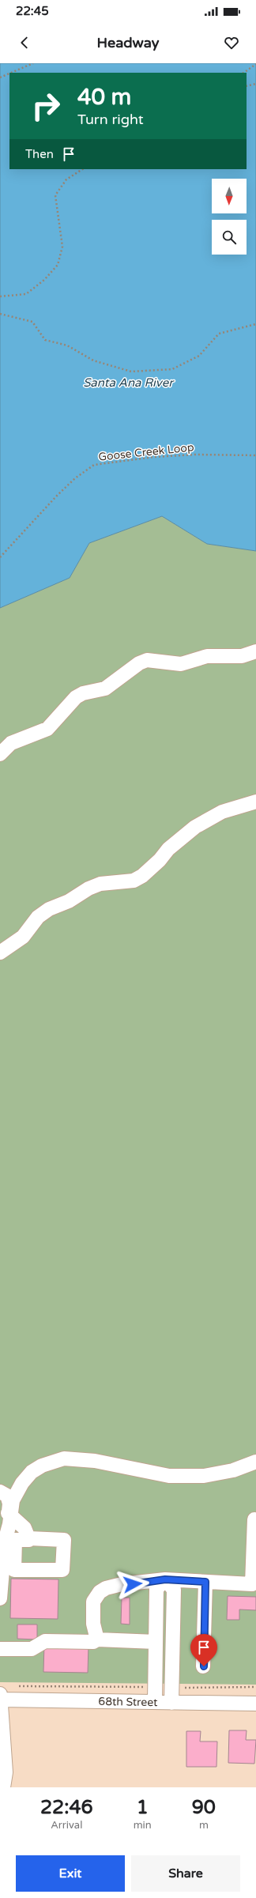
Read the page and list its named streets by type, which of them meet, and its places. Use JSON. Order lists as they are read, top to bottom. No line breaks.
{"streets":{"street":["68th Street"],"path":["Goose Creek Loop"]},"water":["Santa Ana River"],"north":"bottom","page":{"status":"22:45","header":"Headway","turn":["40 m","Turn right"],"then":"Then","eta":["22:46","Arrival","1","min","90","m"],"buttons":["Exit","Share"]}}
